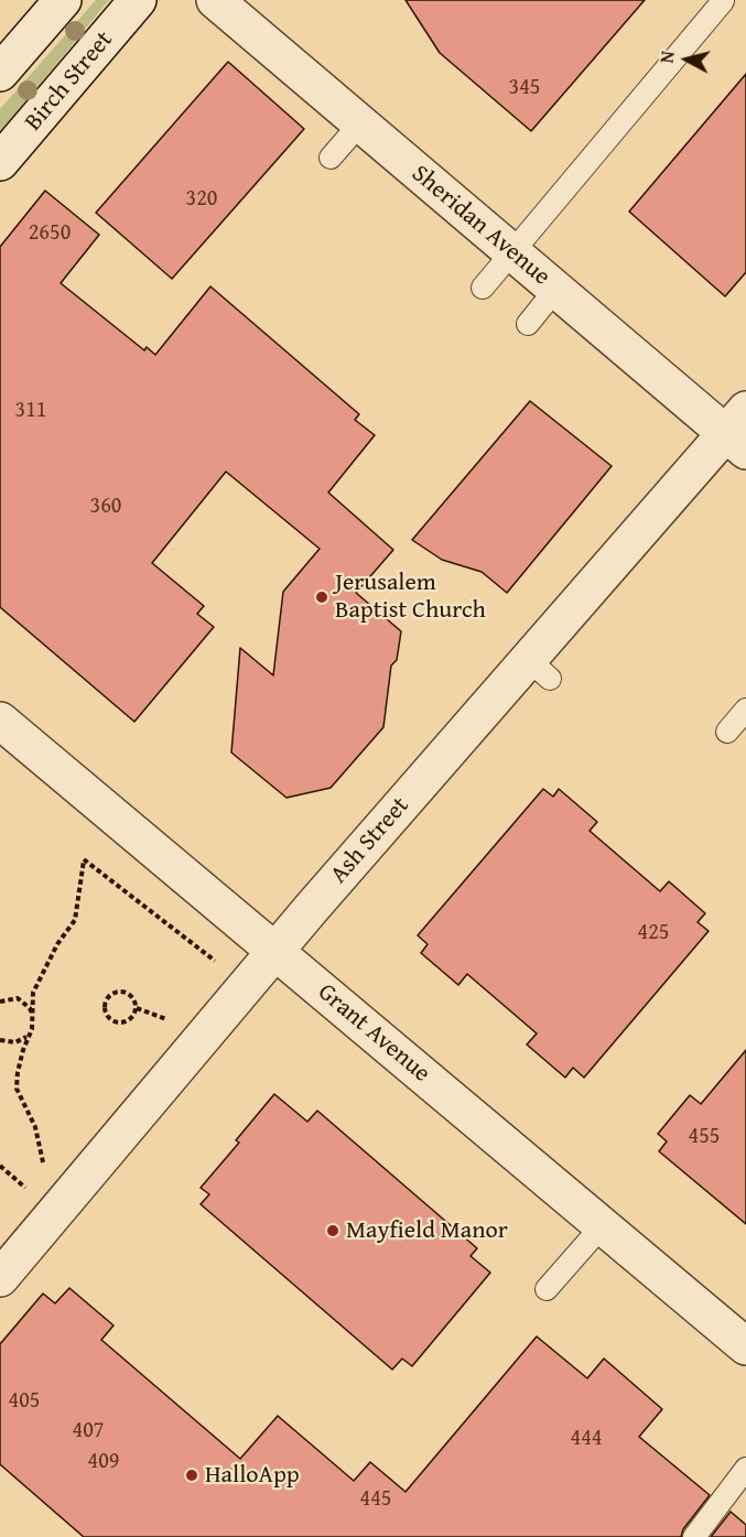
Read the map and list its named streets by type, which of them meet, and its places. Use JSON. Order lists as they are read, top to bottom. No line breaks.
{"streets":{"street":["Birch Street","Sheridan Avenue","Ash Street","Grant Avenue"]},"crossings":[["Sheridan Avenue","Ash Street"],["Ash Street","Grant Avenue"]],"places":["Jerusalem Baptist Church","Mayfield Manor","HalloApp"],"house_numbers":["345","320","2650","311","360","425","455","405","407","444","409","445"],"north":"left"}
